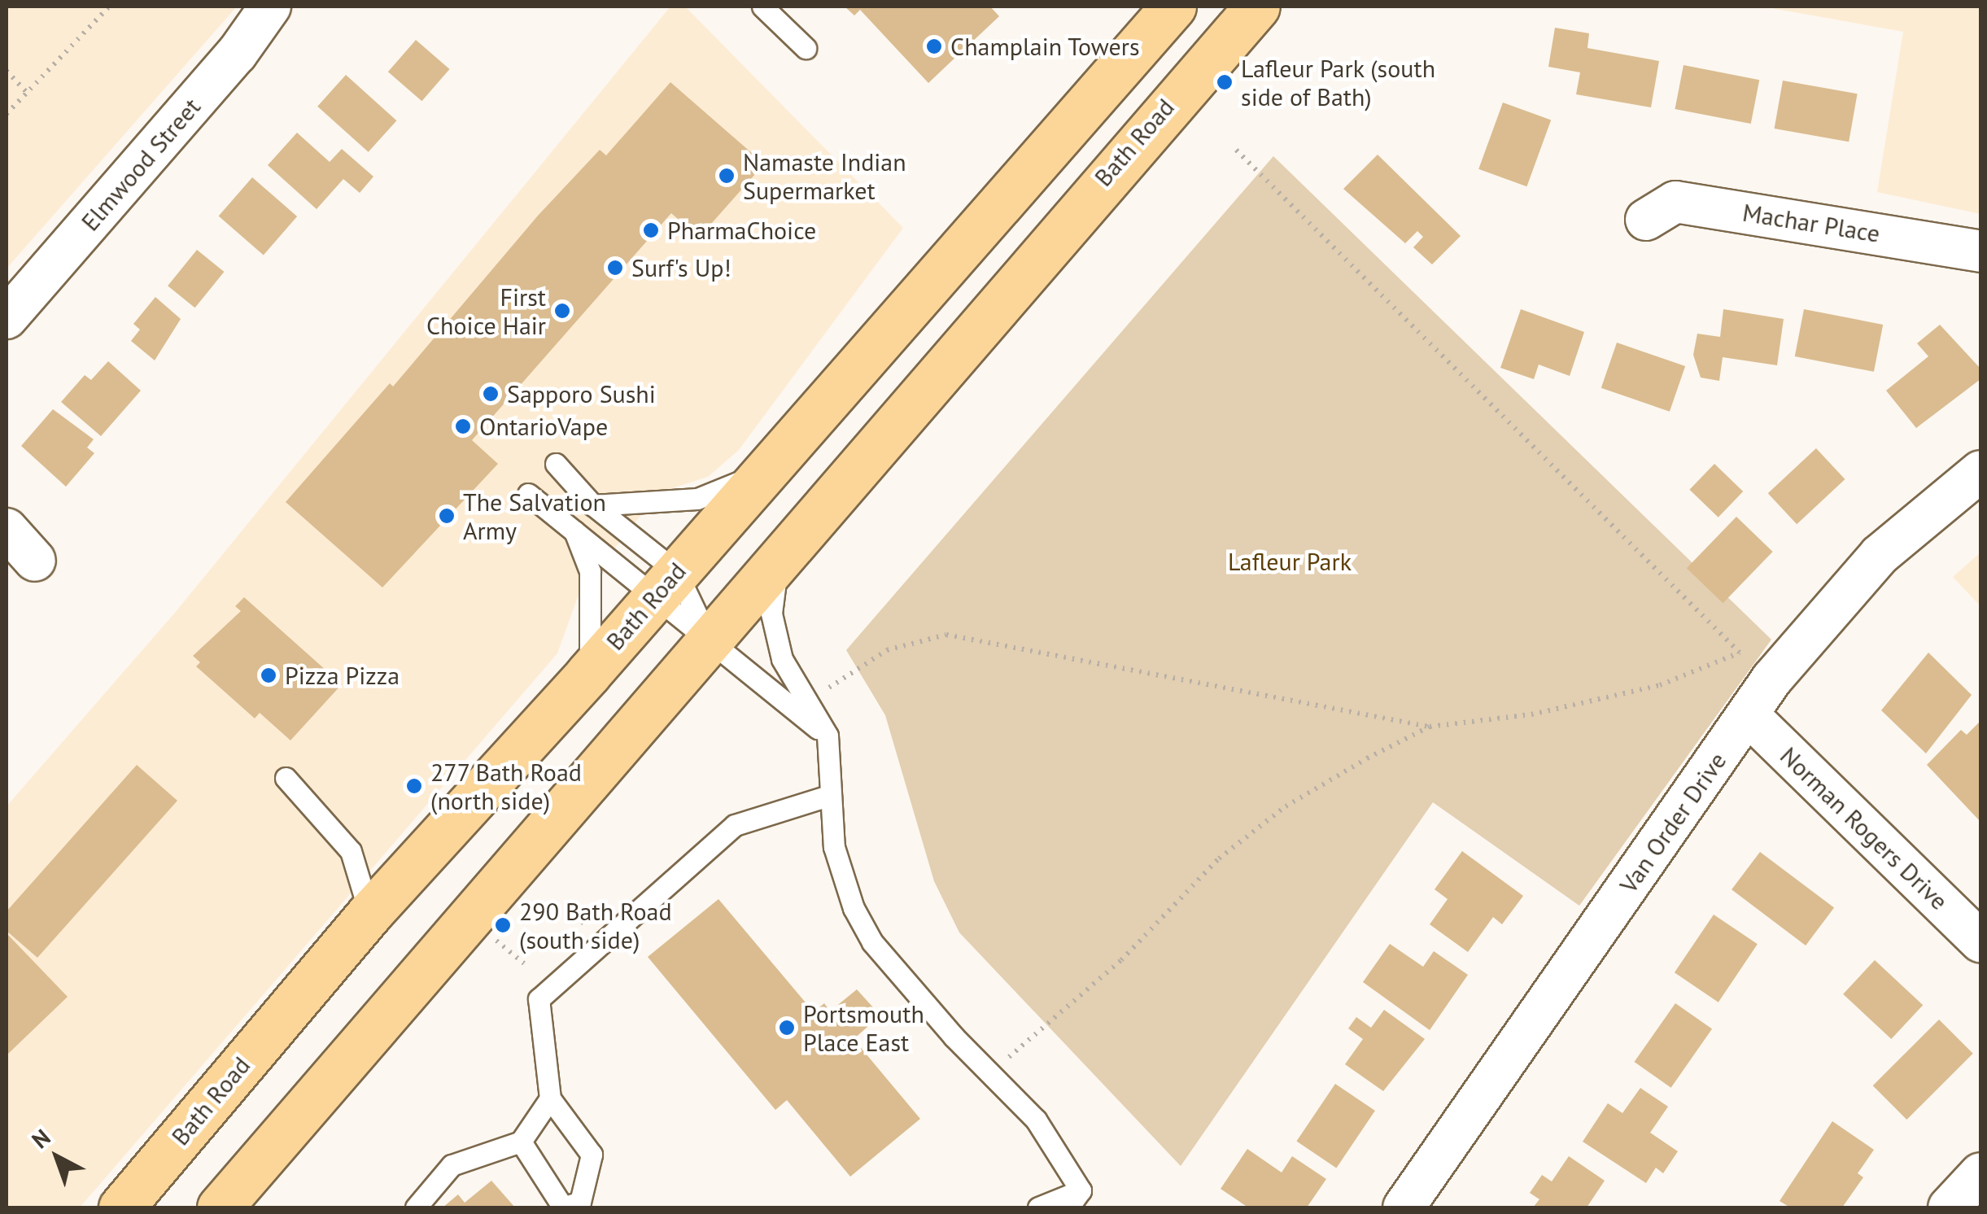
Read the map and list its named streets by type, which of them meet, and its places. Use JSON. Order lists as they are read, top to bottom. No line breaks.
{"streets":{"main road":["Bath Road"],"street":["Elmwood Street","Machar Place","Van Order Drive","Norman Rogers Drive"]},"crossings":[["Van Order Drive","Norman Rogers Drive"]],"parks":["Lafleur Park"],"places":["Champlain Towers","Lafleur Park (south side of Bath)","Namaste Indian Supermarket","PharmaChoice","Surf's Up!","First Choice Hair","Sapporo Sushi","OntarioVape","The Salvation Army","Pizza Pizza","277 Bath Road (north side)","290 Bath Road (south side)","Portsmouth Place East"],"north":"top left"}
